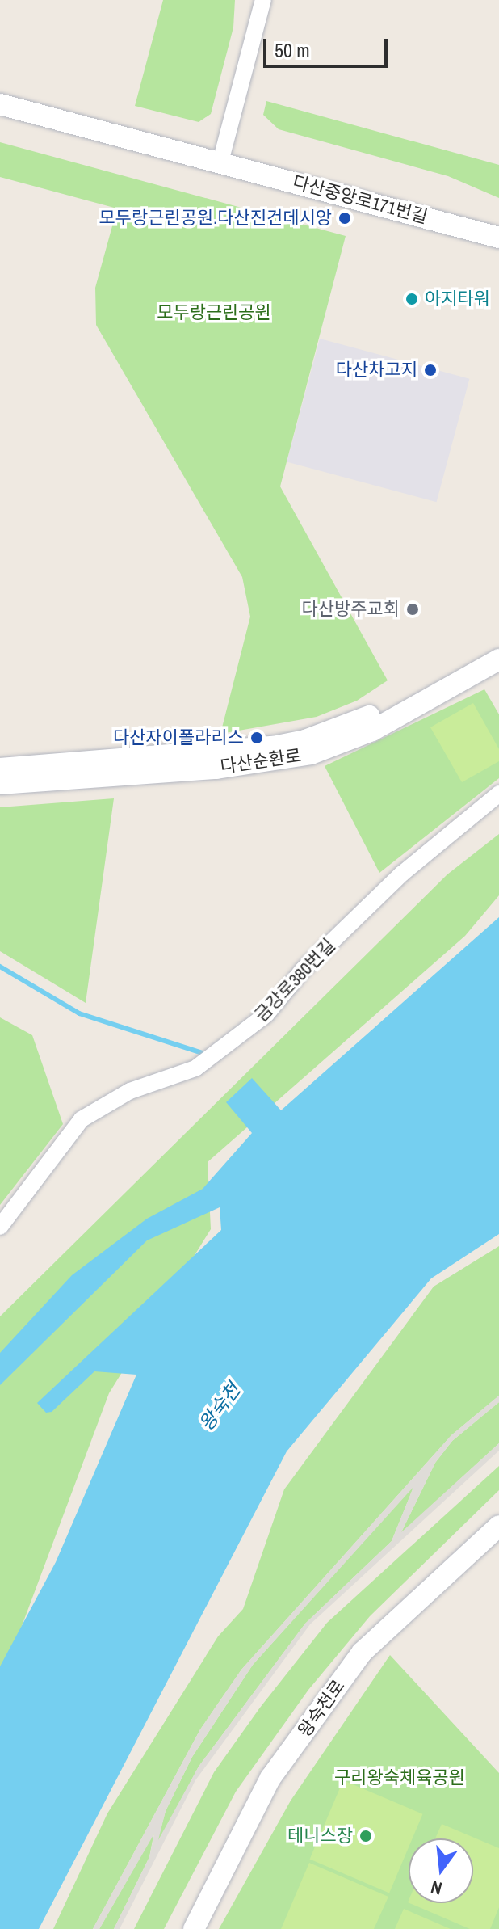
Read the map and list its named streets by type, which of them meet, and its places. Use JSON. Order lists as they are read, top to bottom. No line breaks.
{"streets":{"street":["다산중앙로171번길","다산순환로","금강로380번길","왕숙천로"]},"water":["왕숙천"],"parks":["모두랑근린공원","구리왕숙체육공원"],"places":["모두랑근린공원.다산진건데시앙","아지타워","다산차고지","다산방주교회","다산자이폴라리스","테니스장"],"scale_bar":"50 m","north":"bottom"}
